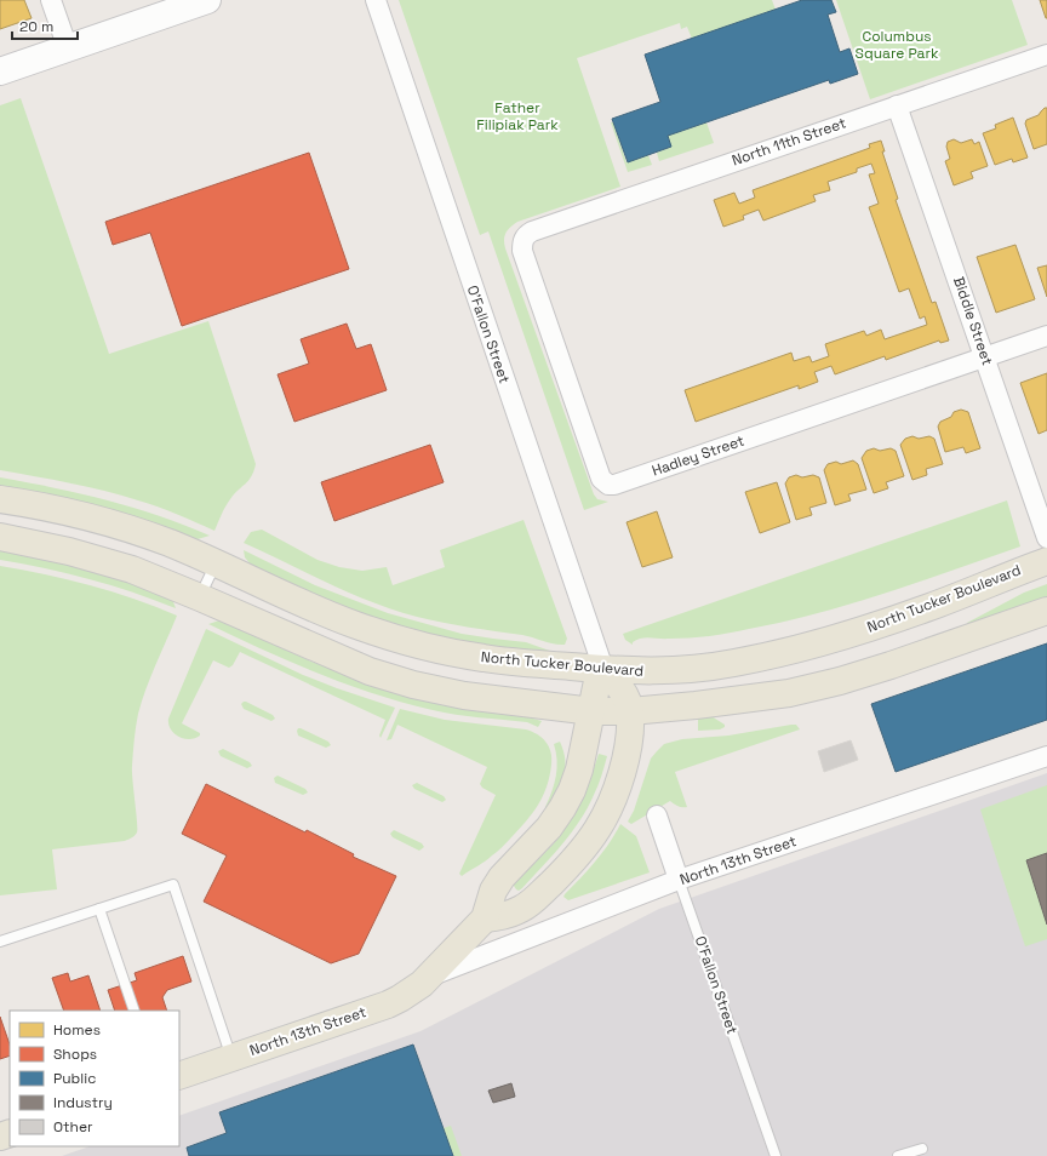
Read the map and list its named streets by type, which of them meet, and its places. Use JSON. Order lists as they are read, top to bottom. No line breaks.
{"streets":{"main road":["North Tucker Boulevard","North 13th Street"],"street":["North 11th Street","Biddle Street","O'Fallon Street","Hadley Street"]},"crossings":[["North 11th Street","Biddle Street"],["North 11th Street","Hadley Street"],["Biddle Street","Hadley Street"],["O'Fallon Street","North Tucker Boulevard"],["O'Fallon Street","North 13th Street"],["North Tucker Boulevard","North 13th Street"]],"parks":["Columbus Square Park","Father Filipiak Park"],"legend":["Homes","Shops","Public","Industry","Other"],"scale_bar":"20 m"}
